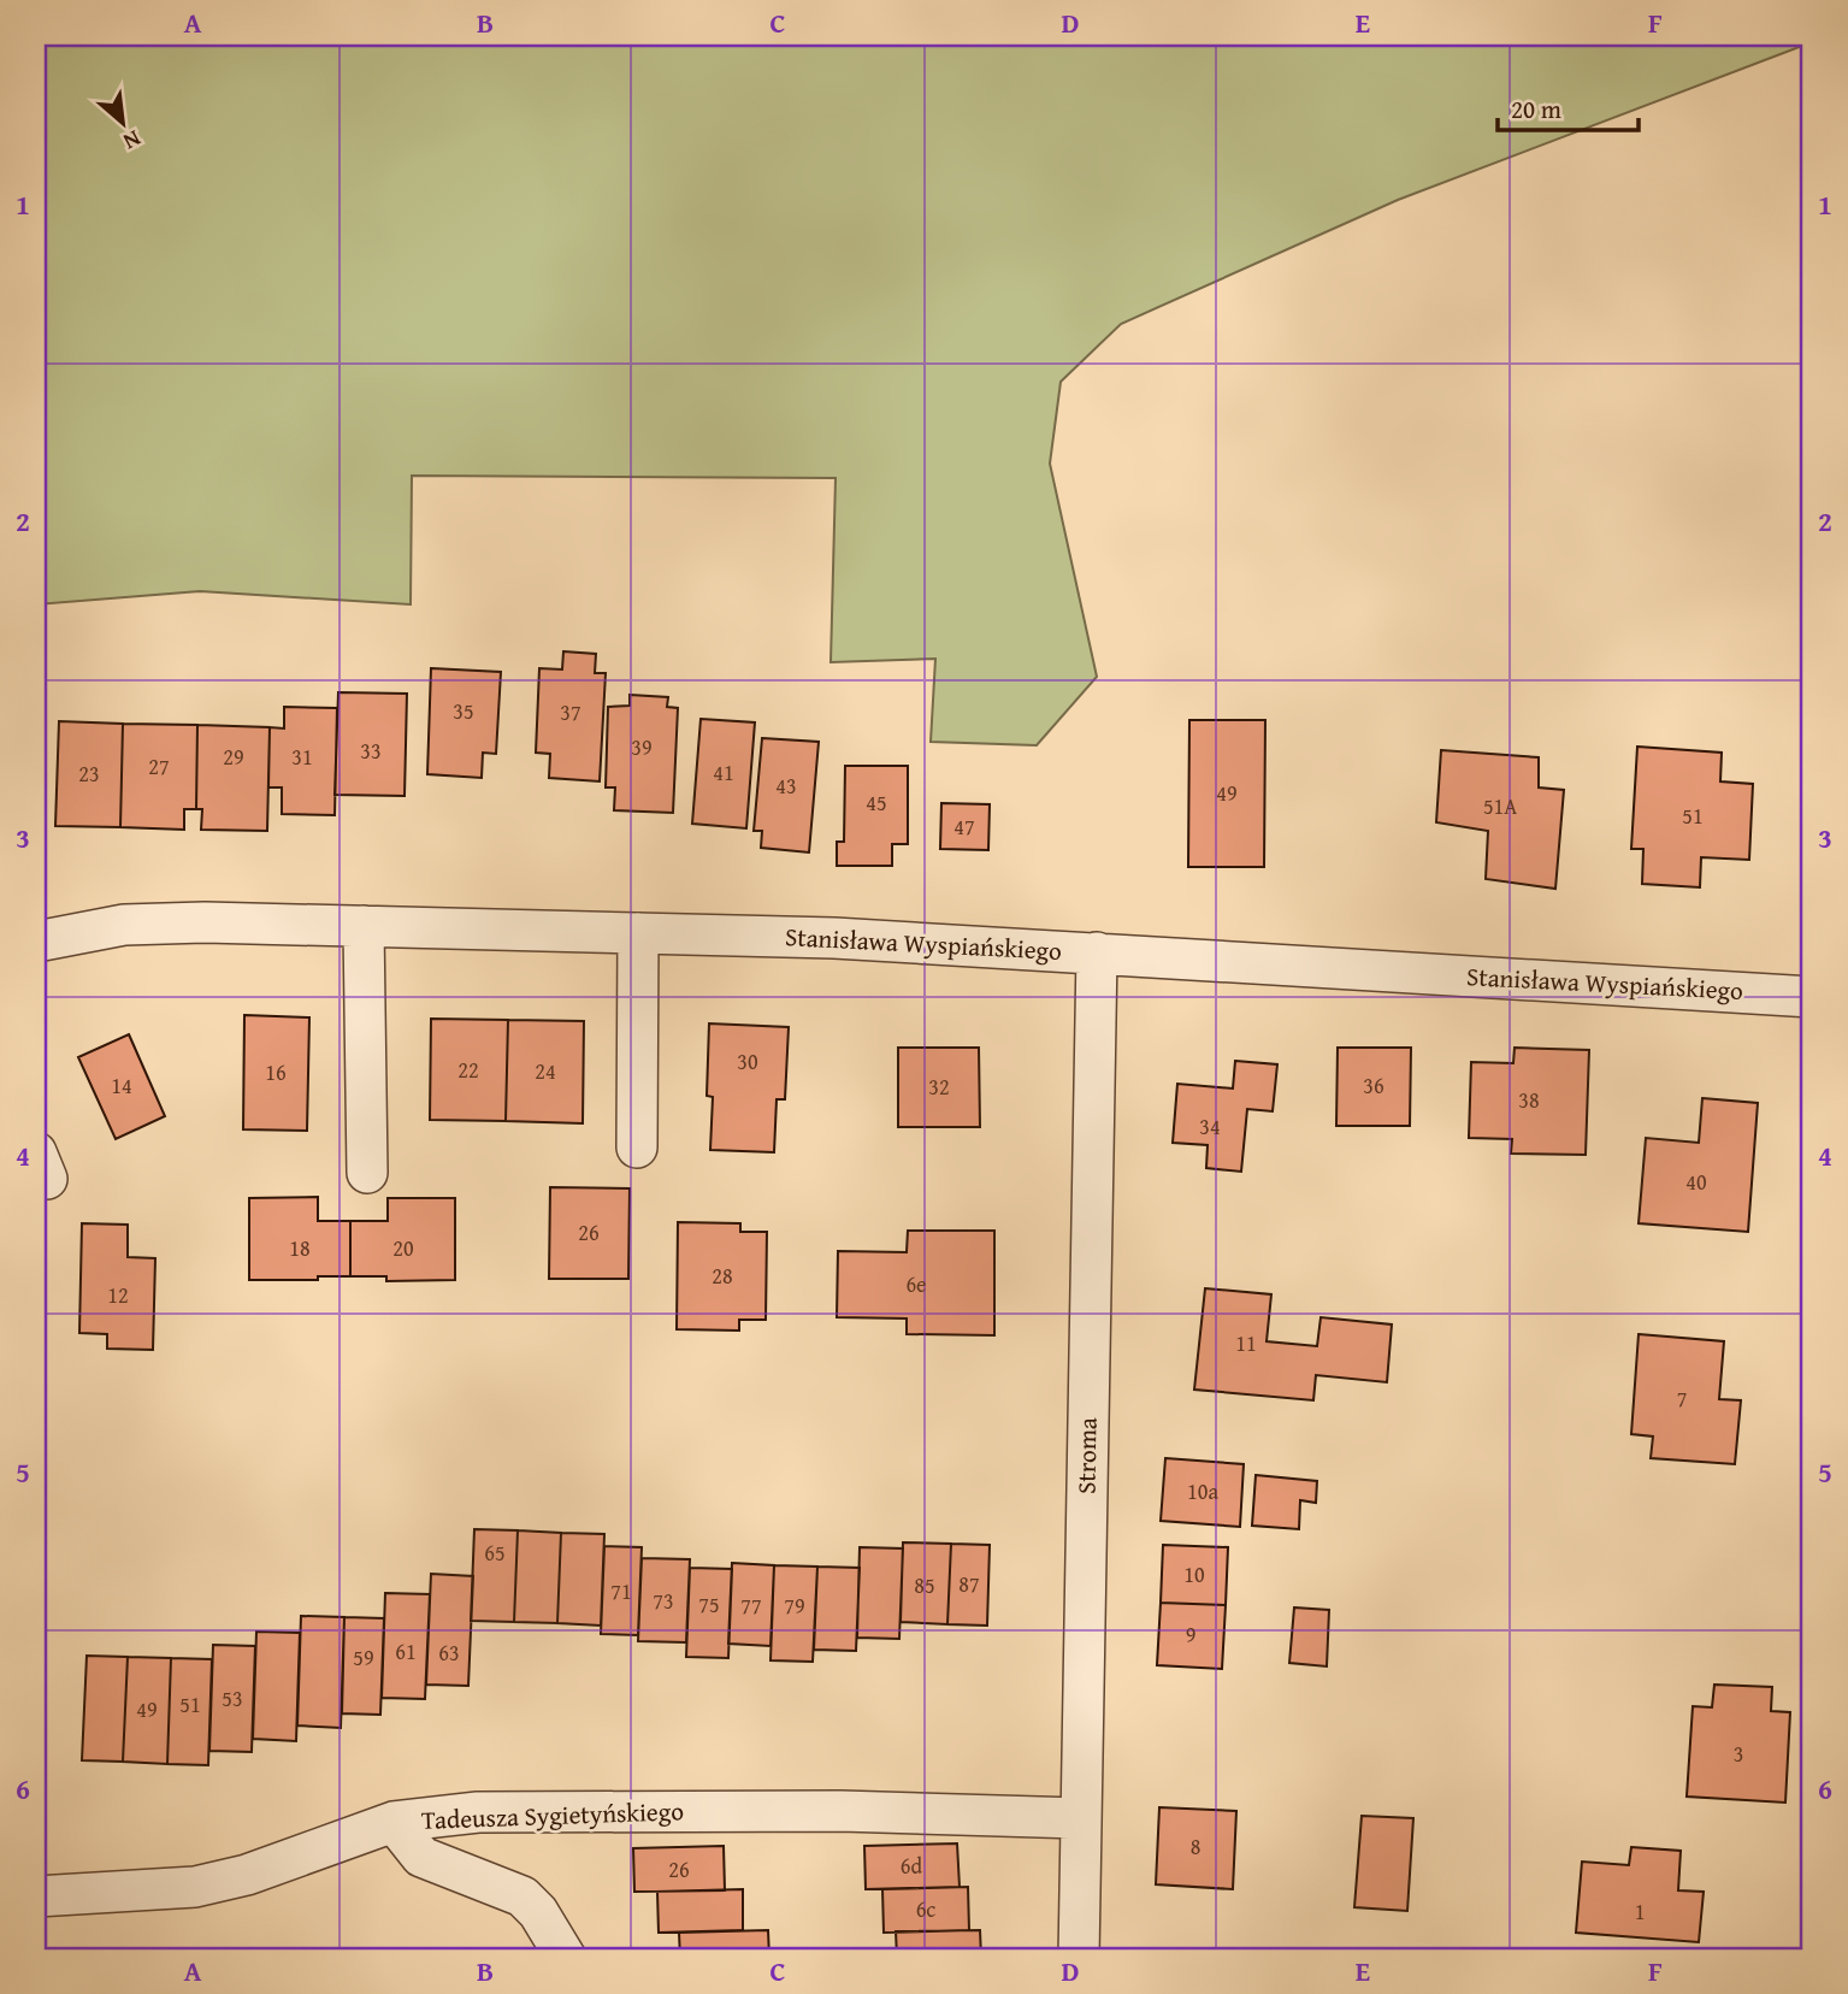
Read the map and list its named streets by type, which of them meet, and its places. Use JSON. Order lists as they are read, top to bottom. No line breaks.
{"streets":{"street":["Stanisława Wyspiańskiego","Stroma","Tadeusza Sygietyńskiego"]},"crossings":[["Stanisława Wyspiańskiego","Stroma"],["Stroma","Tadeusza Sygietyńskiego"]],"house_numbers":["35","37","39","33","29","31","27","41","23","43","49","45","51A","51","47","30","22","24","16","14","36","32","38","34","40","26","18","20","28","6e","12","11","7","10a","65","10","87","85","71","73","75","77","79","9","61","63","59","53","51","49","3","8","6d","26","6c","1"],"scale_bar":"20 m","north":"bottom right","grid":{"columns":["A","B","C","D","E","F"],"rows":["1","2","3","4","5","6"]}}
